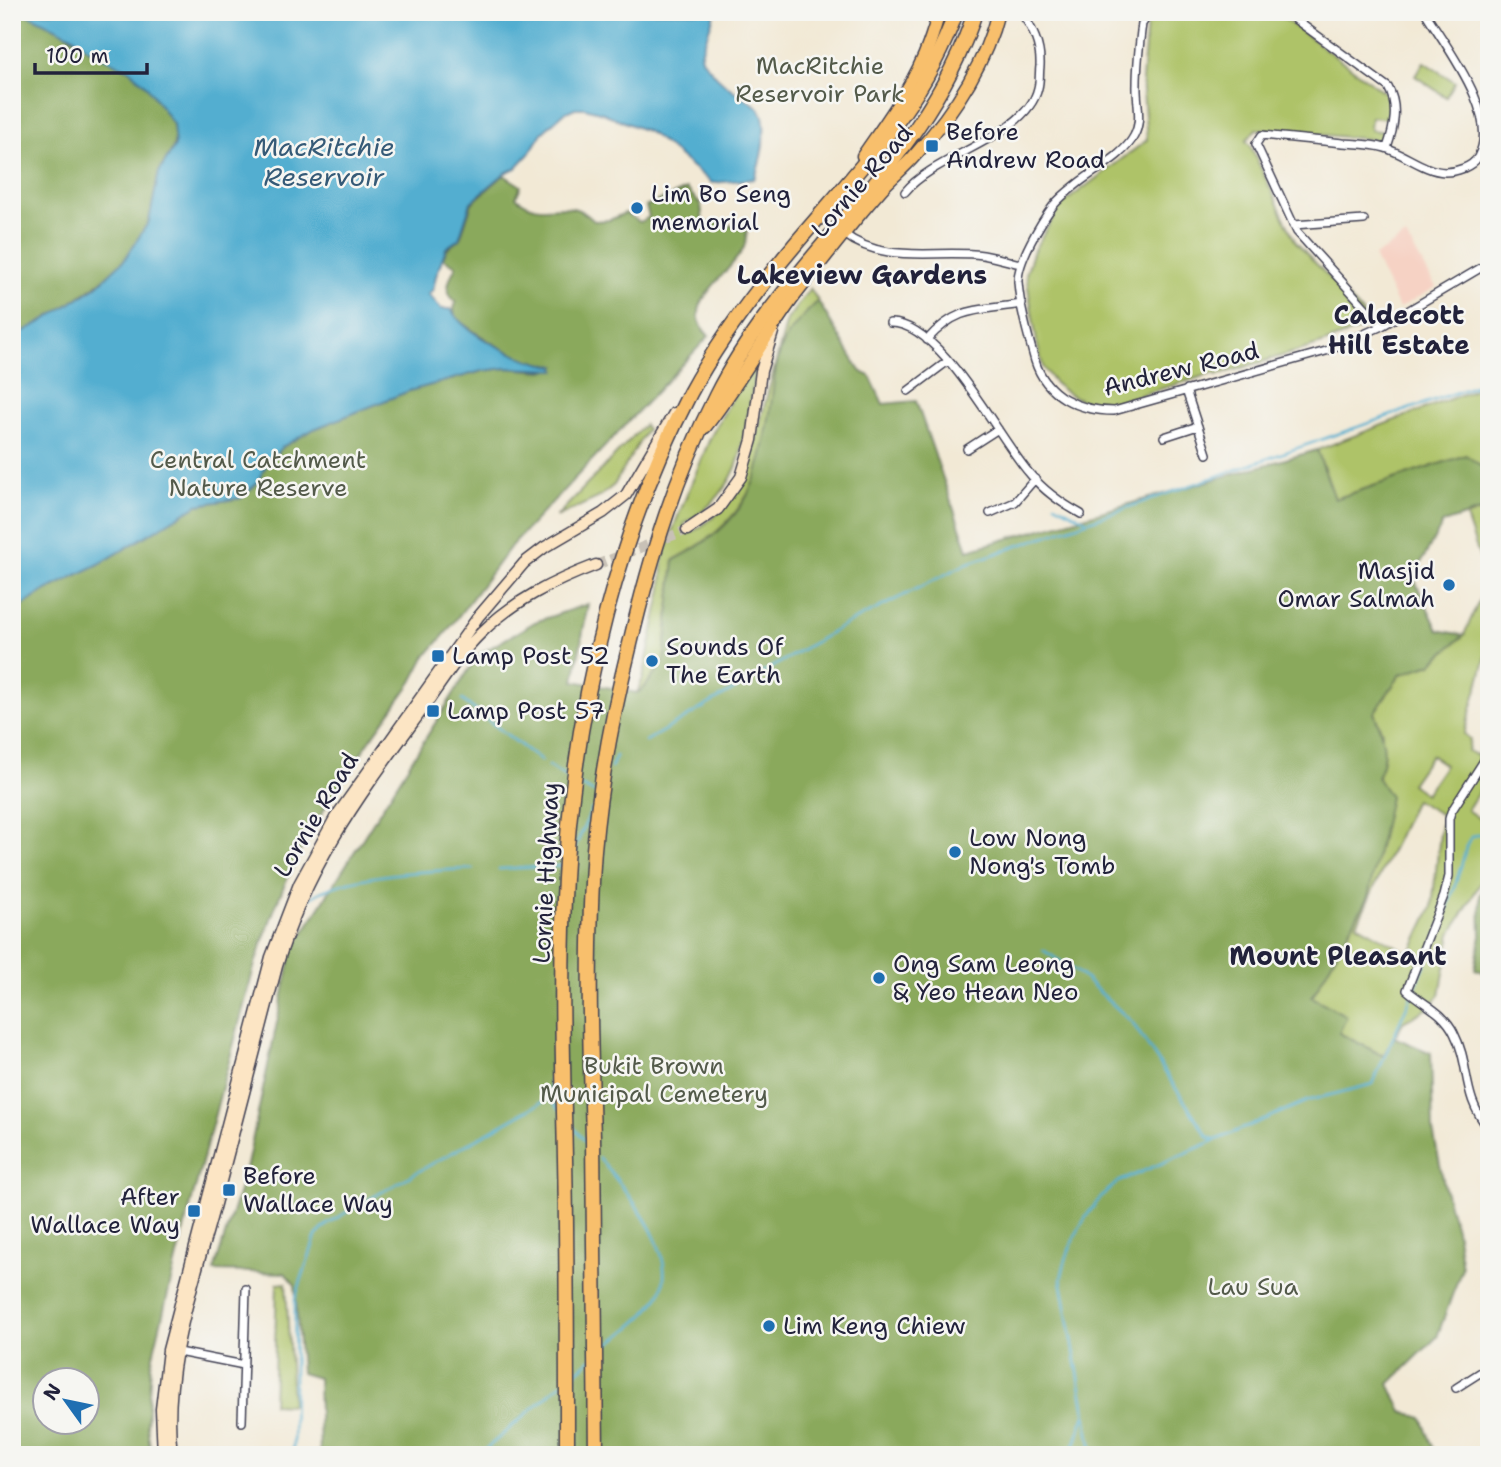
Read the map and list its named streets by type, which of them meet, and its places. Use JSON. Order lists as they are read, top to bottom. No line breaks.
{"streets":{"highway":["Lornie Road","Lornie Highway"],"street":["Andrew Road"]},"crossings":[["Lornie Road","Lornie Highway"]],"districts":["Lakeview Gardens","Caldecott Hill Estate","Mount Pleasant"],"water":["MacRitchie Reservoir"],"parks":["MacRitchie Reservoir Park","Central Catchment Nature Reserve","Bukit Brown Municipal Cemetery","Lau Sua"],"places":{"transit":["Before Andrew Road","Lamp Post 52","Lamp Post 57","Before Wallace Way","After Wallace Way"],"other":["Lim Bo Seng memorial","Masjid Omar Salmah","Sounds Of The Earth","Low Nong Nong's Tomb","Ong Sam Leong & Yeo Hean Neo","Lim Keng Chiew"]},"scale_bar":"100 m","north":"top left"}
